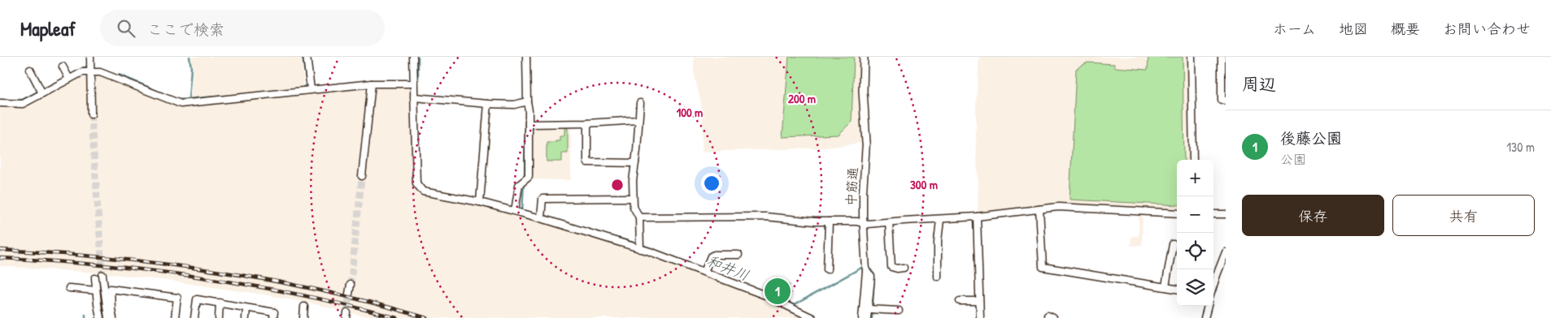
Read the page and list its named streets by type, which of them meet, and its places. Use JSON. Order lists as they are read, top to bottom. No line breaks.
{"streets":{"street":["中筋通"]},"water":["和井川"],"page":{"header":"Mapleaf","search":"ここで検索","nav":["ホーム","地図","概要","お問い合わせ"],"heading":"周辺","list":[{"mark":"1","name":"後藤公園","note":"公園","value":"130 m"}],"map_buttons":["+","−"],"buttons":["保存","共有"],"pins":"1"},"rings":["200 m","100 m","300 m"]}
